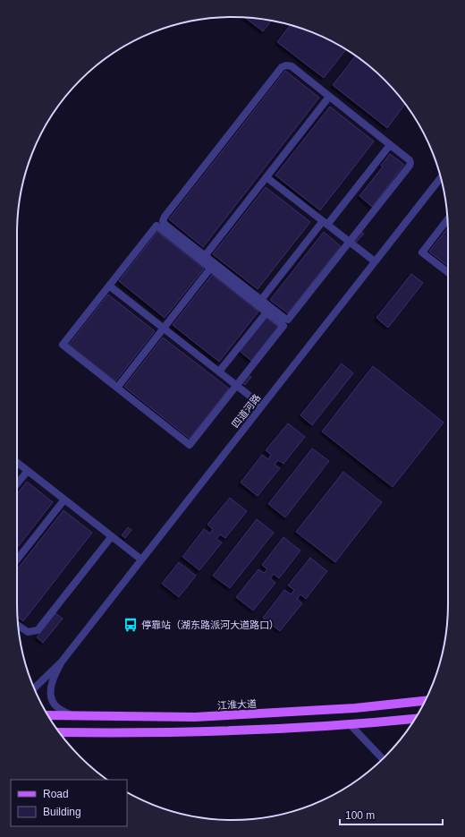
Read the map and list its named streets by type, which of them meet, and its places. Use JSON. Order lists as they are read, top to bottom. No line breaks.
{"streets":{"main road":["江淮大道"],"street":["四道河路"]},"places":{"bus stop":["停靠站（湖东路派河大道路口）"]},"legend":["Road","Building"],"scale_bar":"100 m"}
